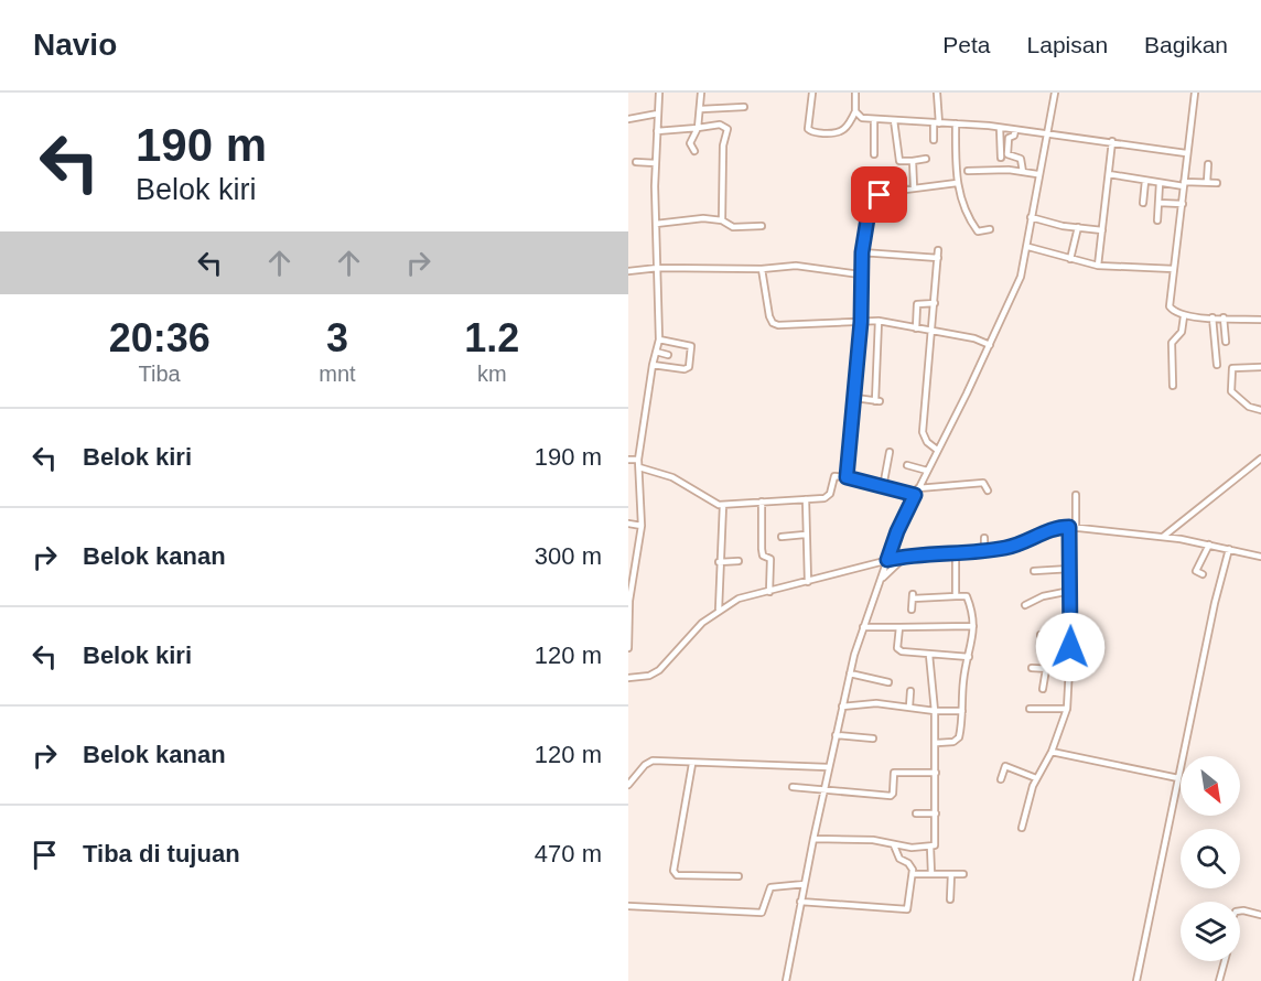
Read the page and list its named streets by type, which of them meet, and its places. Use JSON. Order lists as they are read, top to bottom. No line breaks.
{"north":"bottom right","page":{"header":"Navio","nav":["Peta","Lapisan","Bagikan"],"turn":["190 m","Belok kiri"],"eta":["20:36","Tiba","3","mnt","1.2","km"],"list":[{"name":"Belok kiri","value":"190 m"},{"name":"Belok kanan","value":"300 m"},{"name":"Belok kiri","value":"120 m"},{"name":"Belok kanan","value":"120 m"},{"name":"Tiba di tujuan","value":"470 m"}]}}
